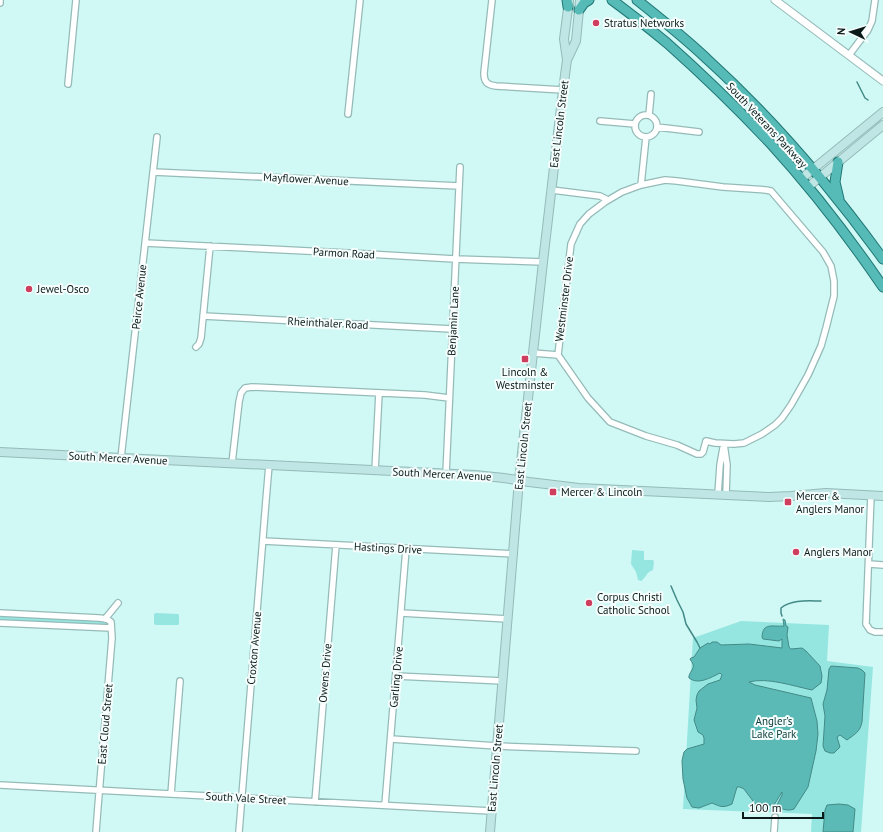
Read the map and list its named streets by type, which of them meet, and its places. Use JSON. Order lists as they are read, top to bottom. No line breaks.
{"streets":{"highway":["South Veterans Parkway"],"main road":["East Lincoln Street","South Mercer Avenue"],"street":["Mayflower Avenue","Parmon Road","Peirce Avenue","Westminster Drive","Benjamin Lane","Rheinthaler Road","Hastings Drive","Croxton Avenue","Owens Drive","Garling Drive","East Cloud Street","South Vale Street"]},"crossings":[["East Lincoln Street","Parmon Road"],["East Lincoln Street","South Mercer Avenue"],["East Lincoln Street","Hastings Drive"],["East Lincoln Street","South Vale Street"],["Mayflower Avenue","Peirce Avenue"],["Mayflower Avenue","Benjamin Lane"],["Parmon Road","Peirce Avenue"],["Parmon Road","Benjamin Lane"],["Peirce Avenue","South Mercer Avenue"],["Benjamin Lane","Rheinthaler Road"],["Benjamin Lane","South Mercer Avenue"],["South Mercer Avenue","Croxton Avenue"],["Hastings Drive","Croxton Avenue"],["Hastings Drive","Owens Drive"],["Hastings Drive","Garling Drive"],["Croxton Avenue","South Vale Street"],["Owens Drive","South Vale Street"],["Garling Drive","South Vale Street"],["East Cloud Street","South Vale Street"]],"parks":["Angler’s Lake Park"],"places":{"other":["Stratus Networks","Jewel-Osco","Anglers Manor","Corpus Christi Catholic School"],"transit":["Lincoln & Westminster","Mercer & Lincoln","Mercer & Anglers Manor"]},"scale_bar":"100 m","north":"left"}
